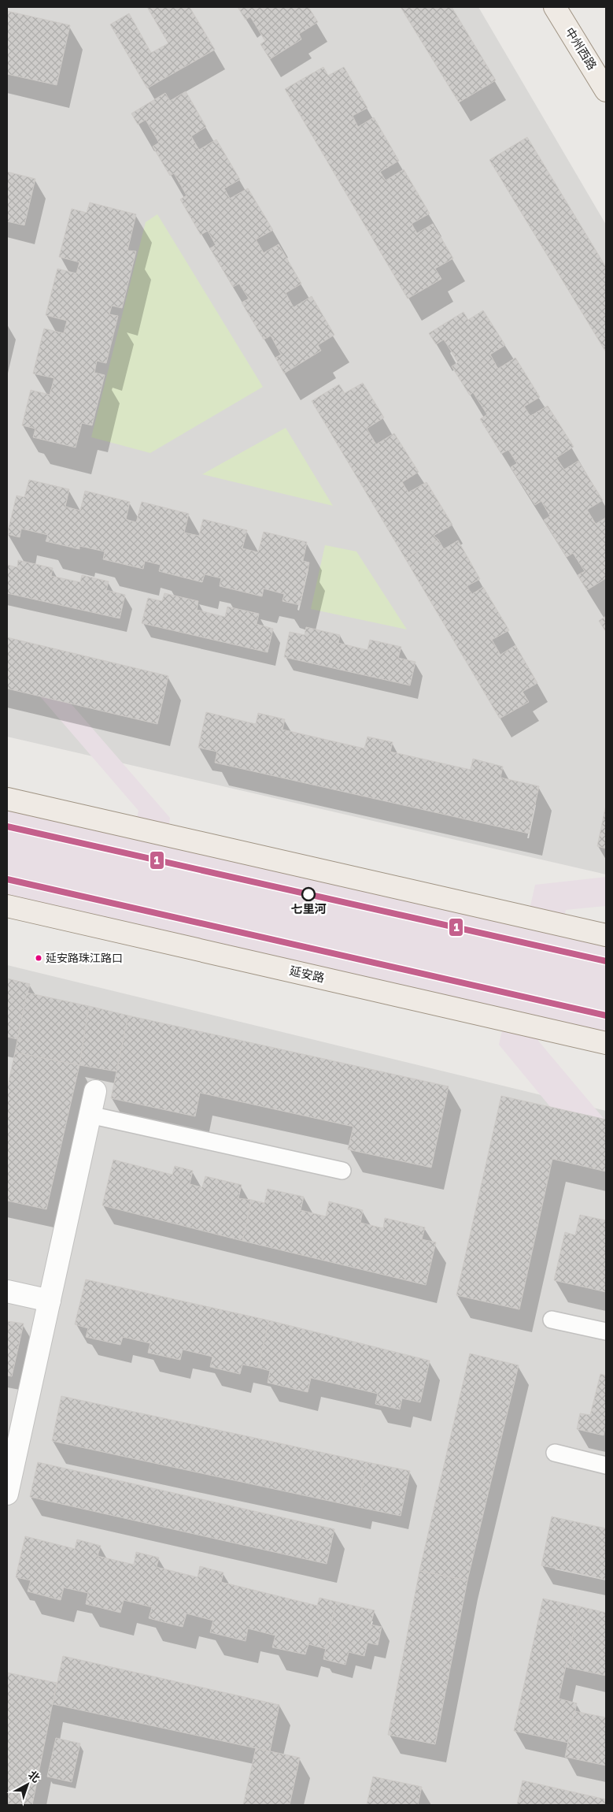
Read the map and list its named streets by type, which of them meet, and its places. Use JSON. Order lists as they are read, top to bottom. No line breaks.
{"streets":{"main road":["中州西路","延安路"]},"places":["七里河","延安路珠江路口"],"lines":["transit line 1"],"north":"top right"}
